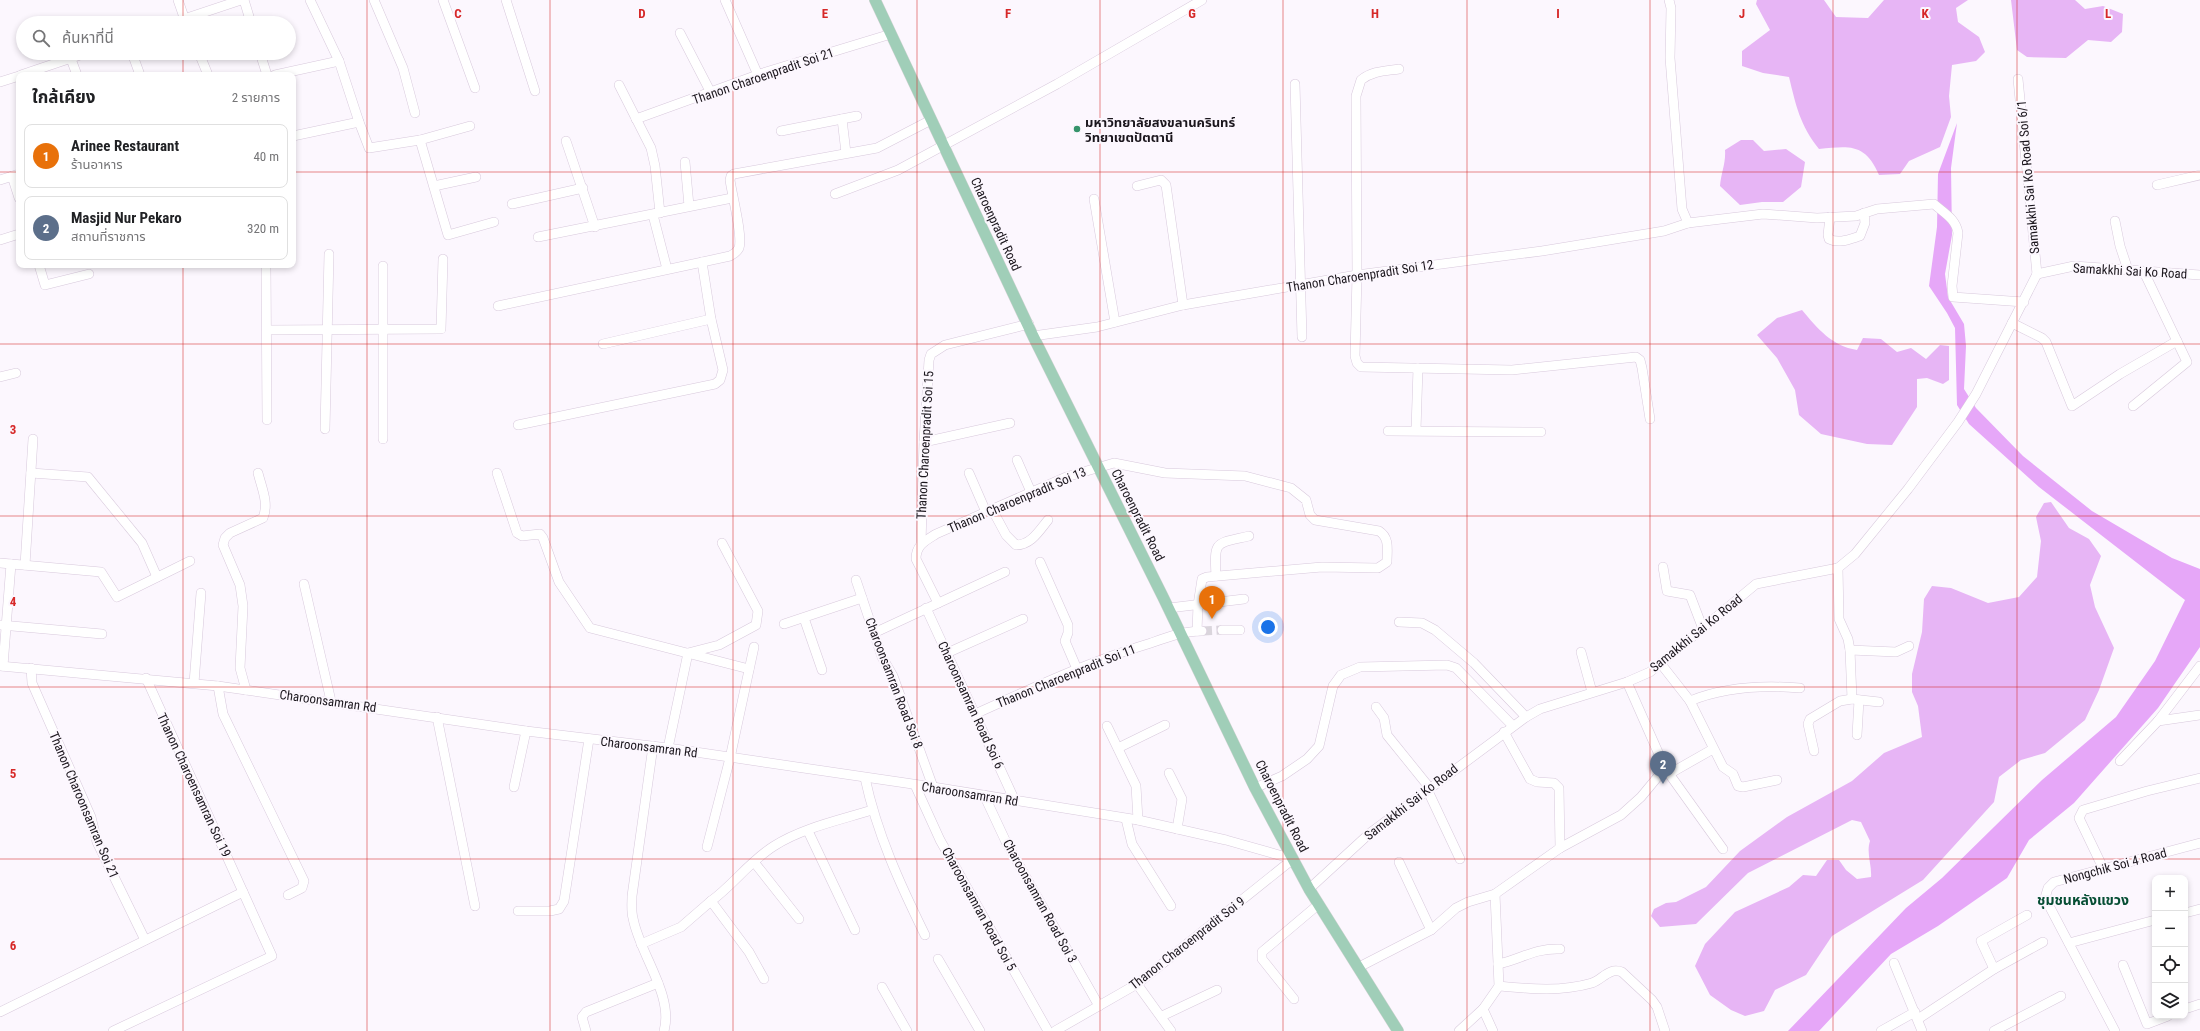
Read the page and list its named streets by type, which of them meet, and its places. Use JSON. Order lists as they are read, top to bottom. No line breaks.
{"streets":{"main road":["Charoenpradit Road"],"street":["Thanon Charoenpradit Soi 21","Samakkhi Sai Ko Road Soi 6/1","Samakkhi Sai Ko Road","Thanon Charoenpradit Soi 12","Thanon Charoenpradit Soi 15","Thanon Charoenpradit Soi 13","Thanon Charoenpradit Soi 11","Charoonsamran Road Soi 8","Charoonsamran Rd","Charoonsamran Road Soi 6","Thanon Charoensamran Soi 19","Thanon Charoonsamran Soi 21","Nongchik Soi 4 Road","Charoonsamran Road Soi 3","Charoonsamran Road Soi 5","Thanon Charoenpradit Soi 9"]},"crossings":[["Thanon Charoenpradit Soi 21","Charoenpradit Road"],["Samakkhi Sai Ko Road Soi 6/1","Samakkhi Sai Ko Road"],["Charoenpradit Road","Samakkhi Sai Ko Road"],["Charoenpradit Road","Thanon Charoenpradit Soi 12"],["Charoenpradit Road","Thanon Charoenpradit Soi 15"],["Charoenpradit Road","Thanon Charoenpradit Soi 13"],["Charoenpradit Road","Thanon Charoenpradit Soi 11"],["Charoenpradit Road","Charoonsamran Rd"],["Charoenpradit Road","Thanon Charoenpradit Soi 9"],["Samakkhi Sai Ko Road","Thanon Charoenpradit Soi 12"],["Thanon Charoenpradit Soi 15","Thanon Charoenpradit Soi 13"],["Thanon Charoenpradit Soi 11","Charoonsamran Road Soi 6"],["Charoonsamran Road Soi 8","Charoonsamran Rd"],["Charoonsamran Rd","Charoonsamran Road Soi 6"],["Charoonsamran Rd","Thanon Charoensamran Soi 19"],["Charoonsamran Rd","Thanon Charoonsamran Soi 21"],["Charoonsamran Rd","Charoonsamran Road Soi 3"],["Charoonsamran Rd","Charoonsamran Road Soi 5"],["Charoonsamran Rd","Thanon Charoenpradit Soi 9"],["Charoonsamran Road Soi 3","Thanon Charoenpradit Soi 9"]],"districts":["ชุมชนหลังแขวง"],"places":["มหาวิทยาลัยสงขลานครินทร์ วิทยาเขตปัตตานี"],"page":{"search":"ค้นหาที่นี่","heading":["ใกล้เคียง","2 รายการ"],"list":[{"mark":"1","name":"Arinee Restaurant","note":"ร้านอาหาร","value":"40 m"},{"mark":"2","name":"Masjid Nur Pekaro","note":"สถานที่ราชการ","value":"320 m"}],"pins":["1","2"],"map_buttons":["+","−"]},"grid":{"columns":["C","D","E","F","G","H","I","J","K","L"],"rows":["3","4","5","6"]}}
